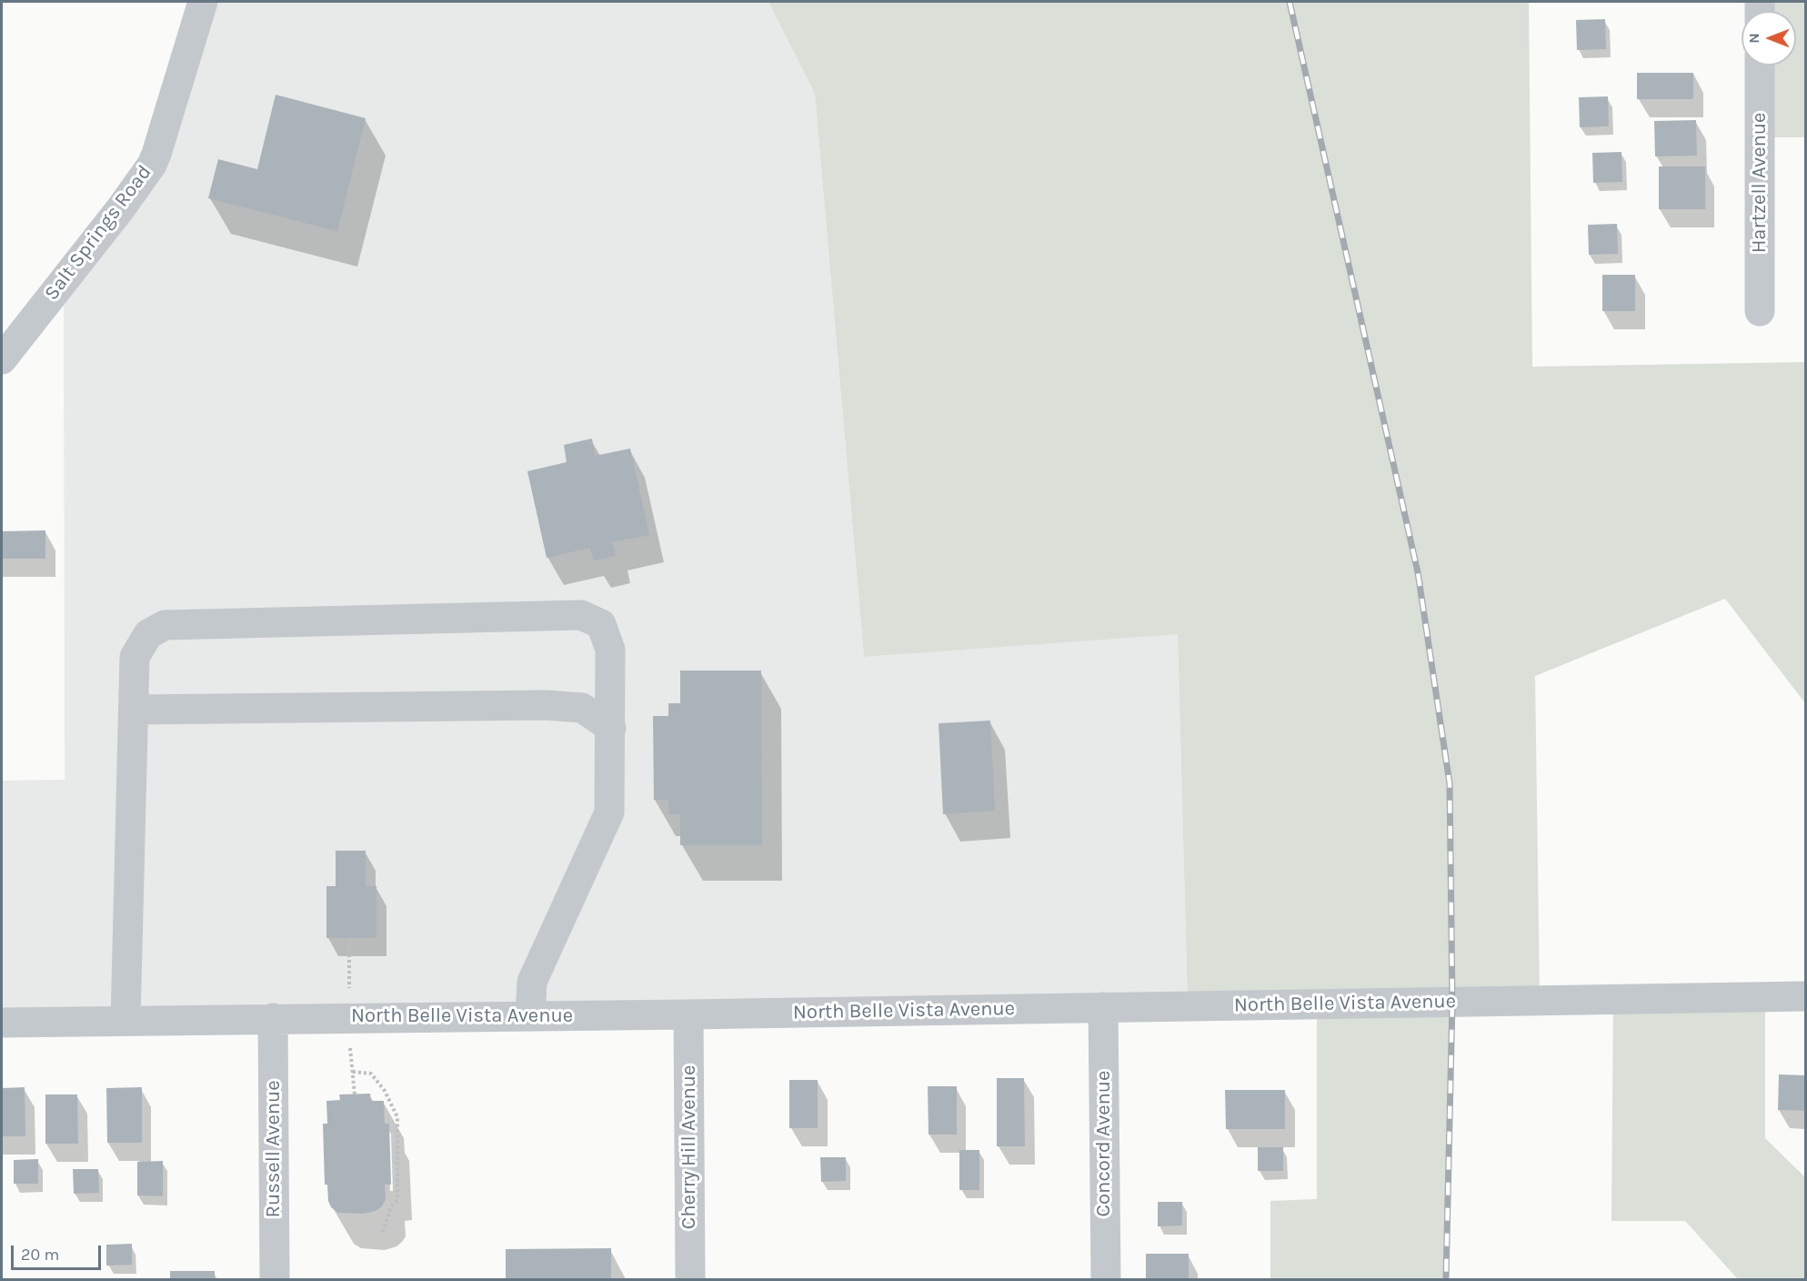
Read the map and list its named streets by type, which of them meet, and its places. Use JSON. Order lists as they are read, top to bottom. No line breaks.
{"streets":{"street":["Hartzell Avenue","Salt Springs Road","North Belle Vista Avenue","Concord Avenue","Cherry Hill Avenue","Russell Avenue"]},"crossings":[["North Belle Vista Avenue","Concord Avenue"],["North Belle Vista Avenue","Cherry Hill Avenue"],["North Belle Vista Avenue","Russell Avenue"]],"scale_bar":"20 m","north":"left"}
